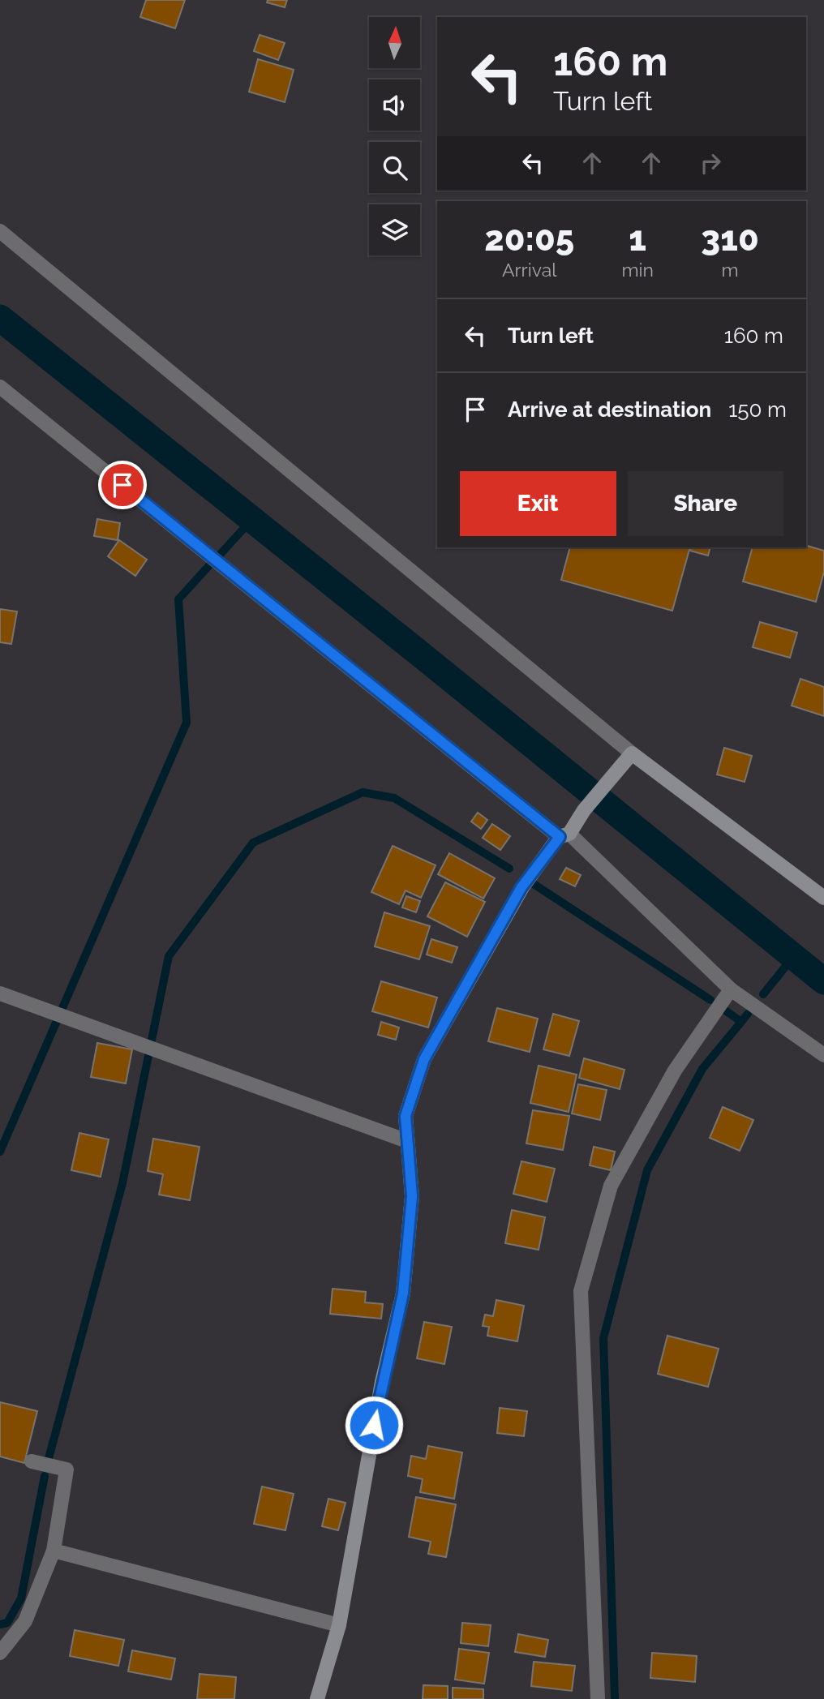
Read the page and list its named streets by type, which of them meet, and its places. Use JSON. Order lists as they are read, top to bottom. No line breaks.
{"north":"top","page":{"turn":["160 m","Turn left"],"eta":["20:05","Arrival","1","min","310","m"],"list":[{"name":"Turn left","value":"160 m"},{"name":"Arrive at destination","value":"150 m"}],"buttons":["Exit","Share"]}}
